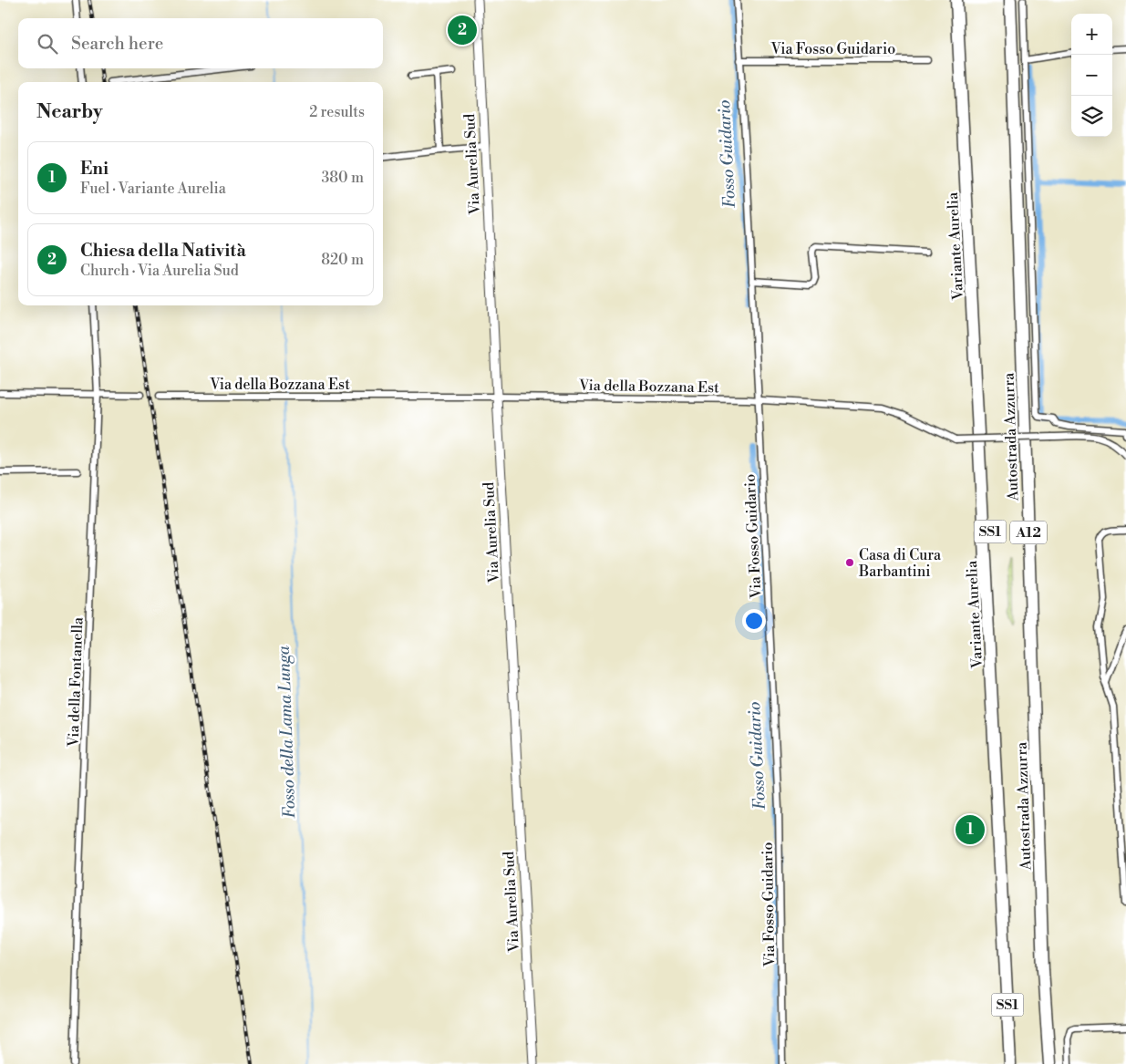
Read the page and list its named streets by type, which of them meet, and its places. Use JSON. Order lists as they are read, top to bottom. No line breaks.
{"streets":{"highway":["Variante Aurelia","Autostrada Azzurra","SS1","A12"],"main road":["Via Aurelia Sud"],"street":["Via Fosso Guidario","Via della Bozzana Est","Via della Fontanella"]},"crossings":[["Via Fosso Guidario","Via della Bozzana Est"],["Via Aurelia Sud","Via della Bozzana Est"]],"water":["Fosso Guidario","Fosso della Lama Lunga"],"places":["Casa di Cura Barbantini"],"page":{"map_buttons":["+","−"],"pins":["2","1"],"search":"Search here","heading":["Nearby","2 results"],"list":[{"mark":"1","name":"Eni","note":"Fuel · Variante Aurelia","value":"380 m"},{"mark":"2","name":"Chiesa della Natività","note":"Church · Via Aurelia Sud","value":"820 m"}]}}
